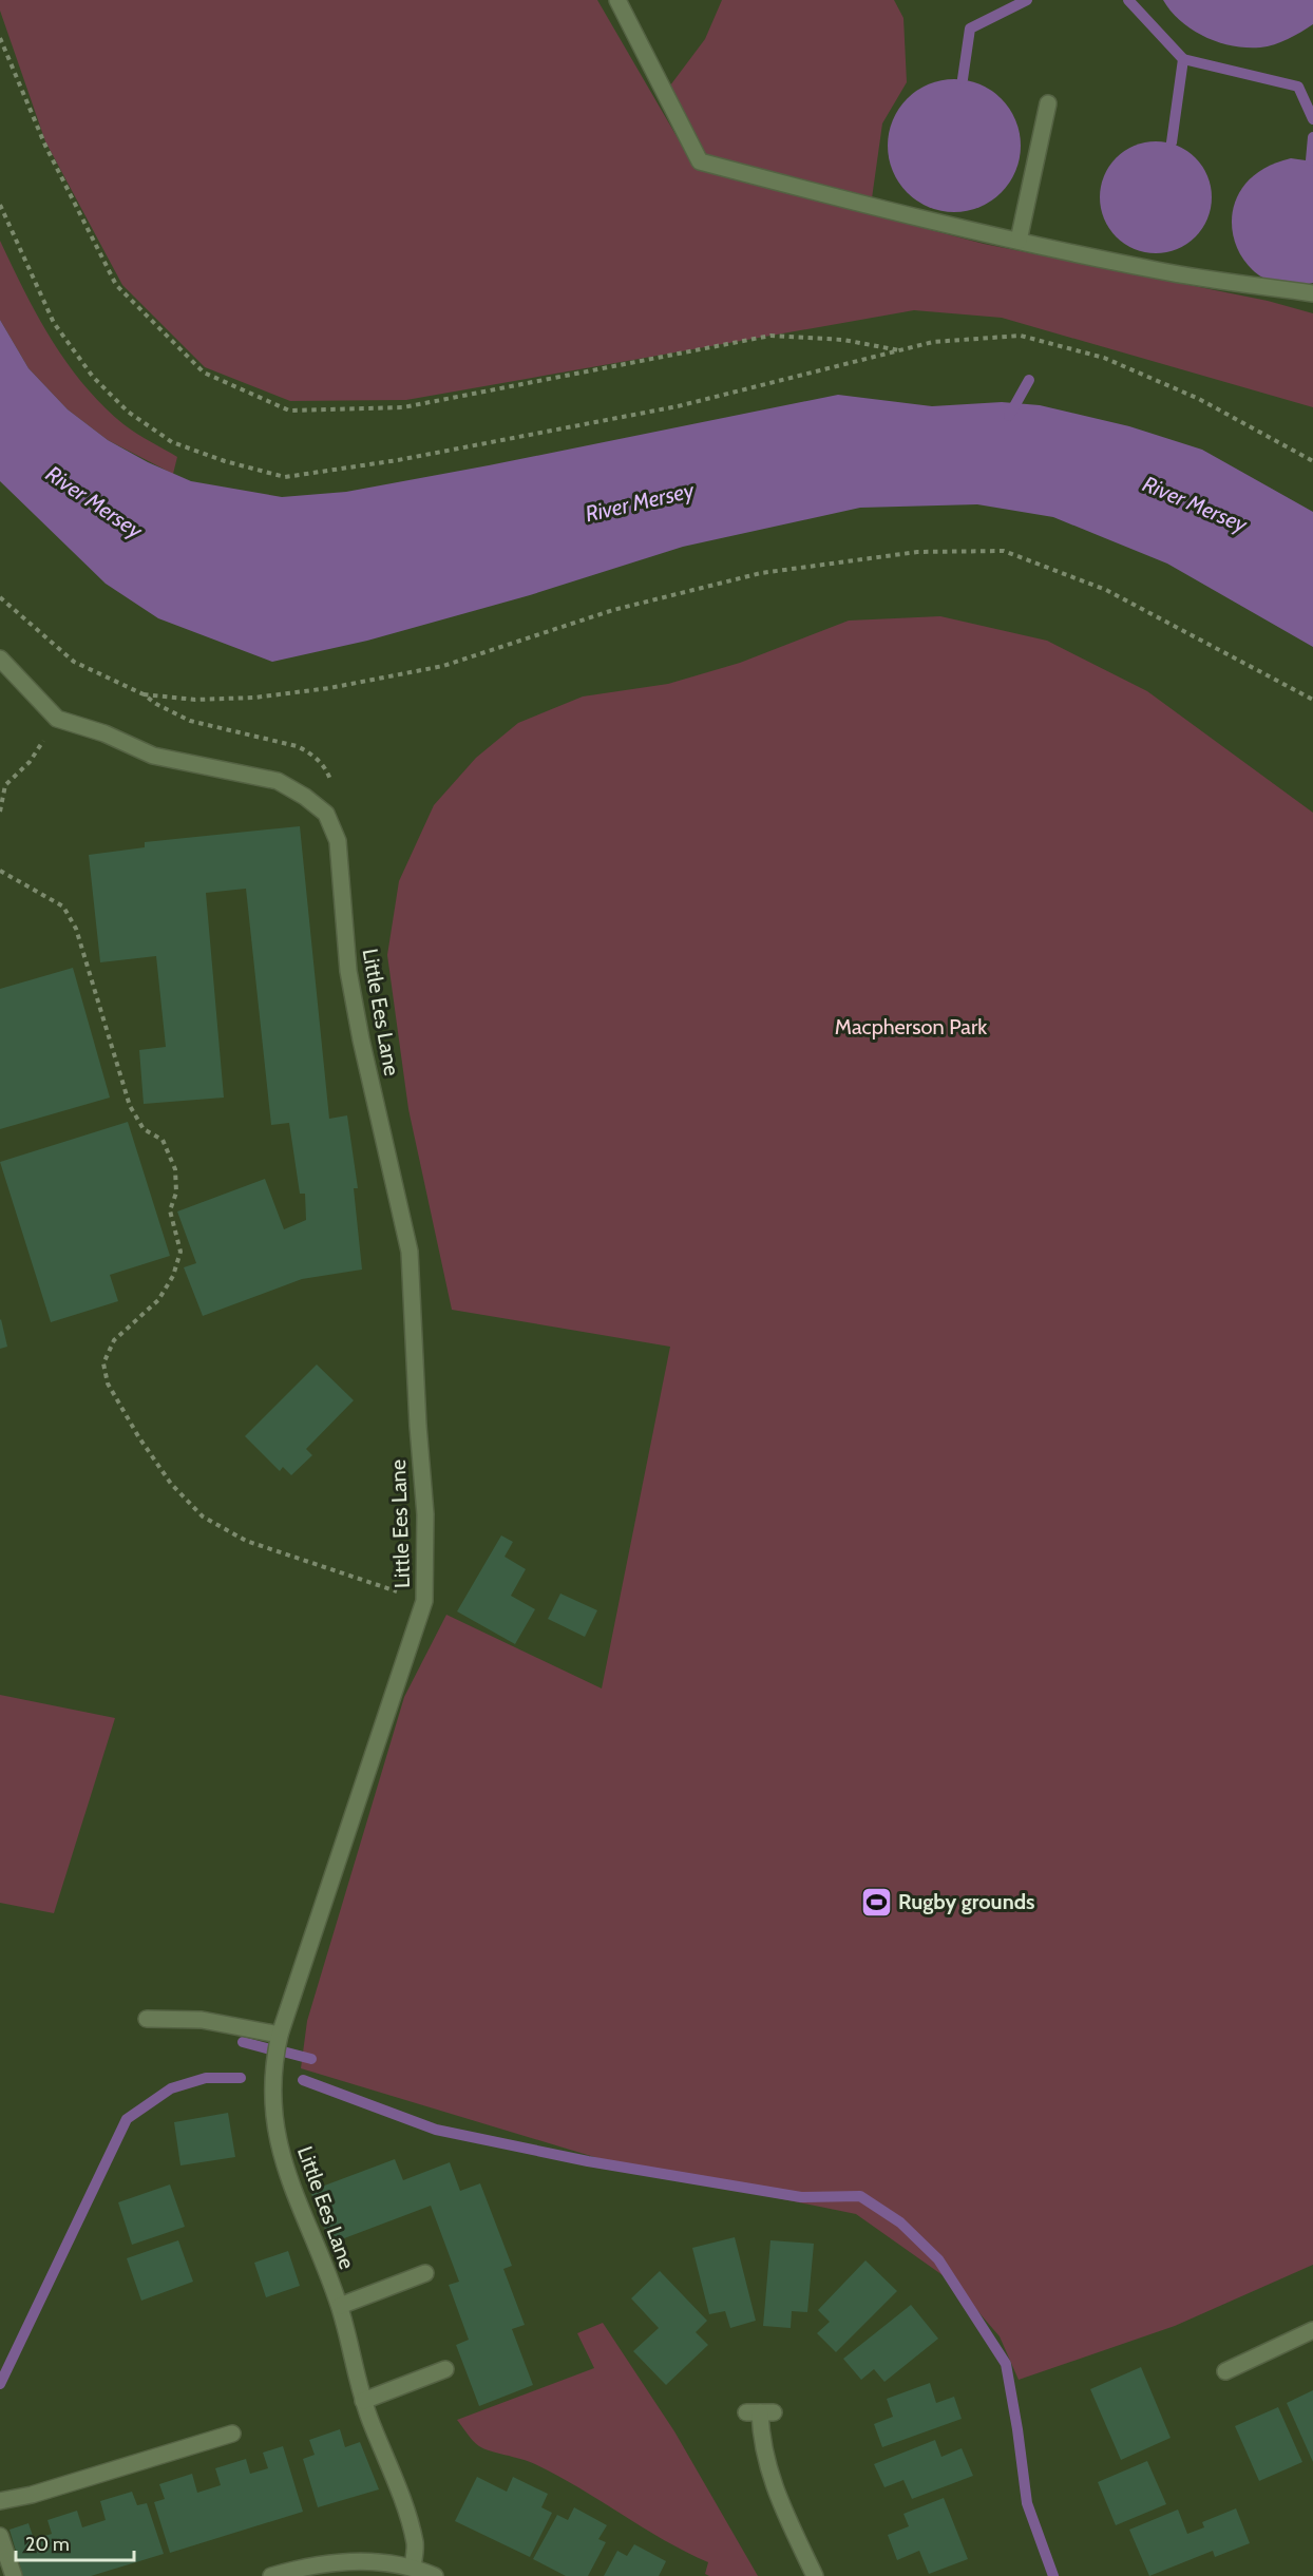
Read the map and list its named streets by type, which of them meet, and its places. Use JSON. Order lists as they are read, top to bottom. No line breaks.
{"streets":{"street":["Little Ees Lane"]},"water":["River Mersey"],"parks":["Macpherson Park"],"places":{"sports":["Rugby grounds"]},"scale_bar":"20 m"}
